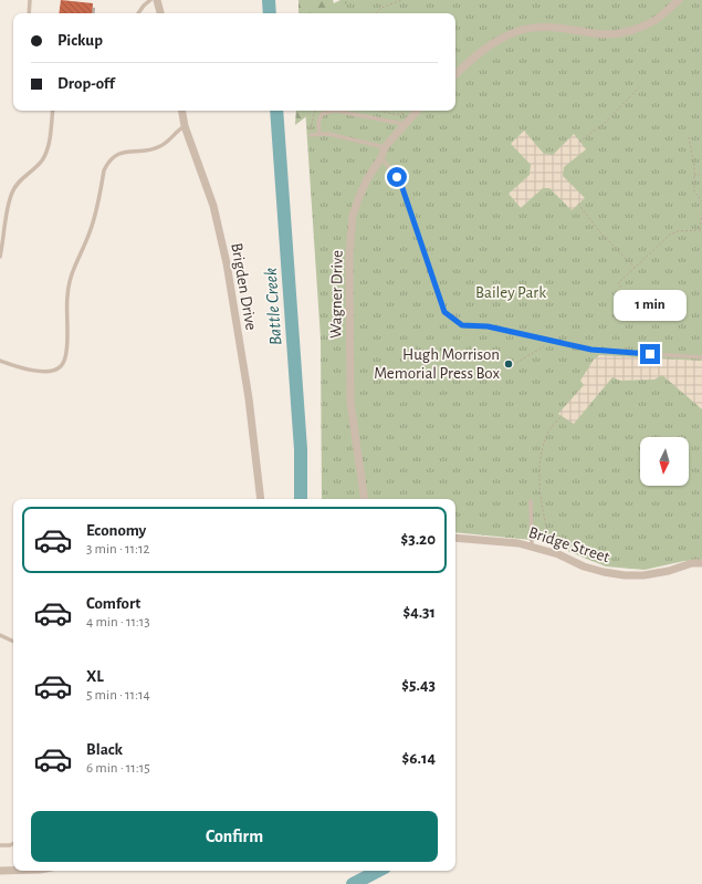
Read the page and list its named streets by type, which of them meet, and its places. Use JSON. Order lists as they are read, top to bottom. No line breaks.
{"streets":{"street":["Brigden Drive","Wagner Drive","Bridge Street"]},"water":["Battle Creek"],"parks":["Bailey Park"],"places":["Hugh Morrison Memorial Press Box"],"north":"bottom","page":{"banner":["Pickup","Drop-off"],"bubble":"1 min","list":[{"name":"Economy","note":"3 min · 11:12","value":"$3.20"},{"name":"Comfort","note":"4 min · 11:13","value":"$4.31"},{"name":"XL","note":"5 min · 11:14","value":"$5.43"},{"name":"Black","note":"6 min · 11:15","value":"$6.14"}],"buttons":"Confirm"}}
